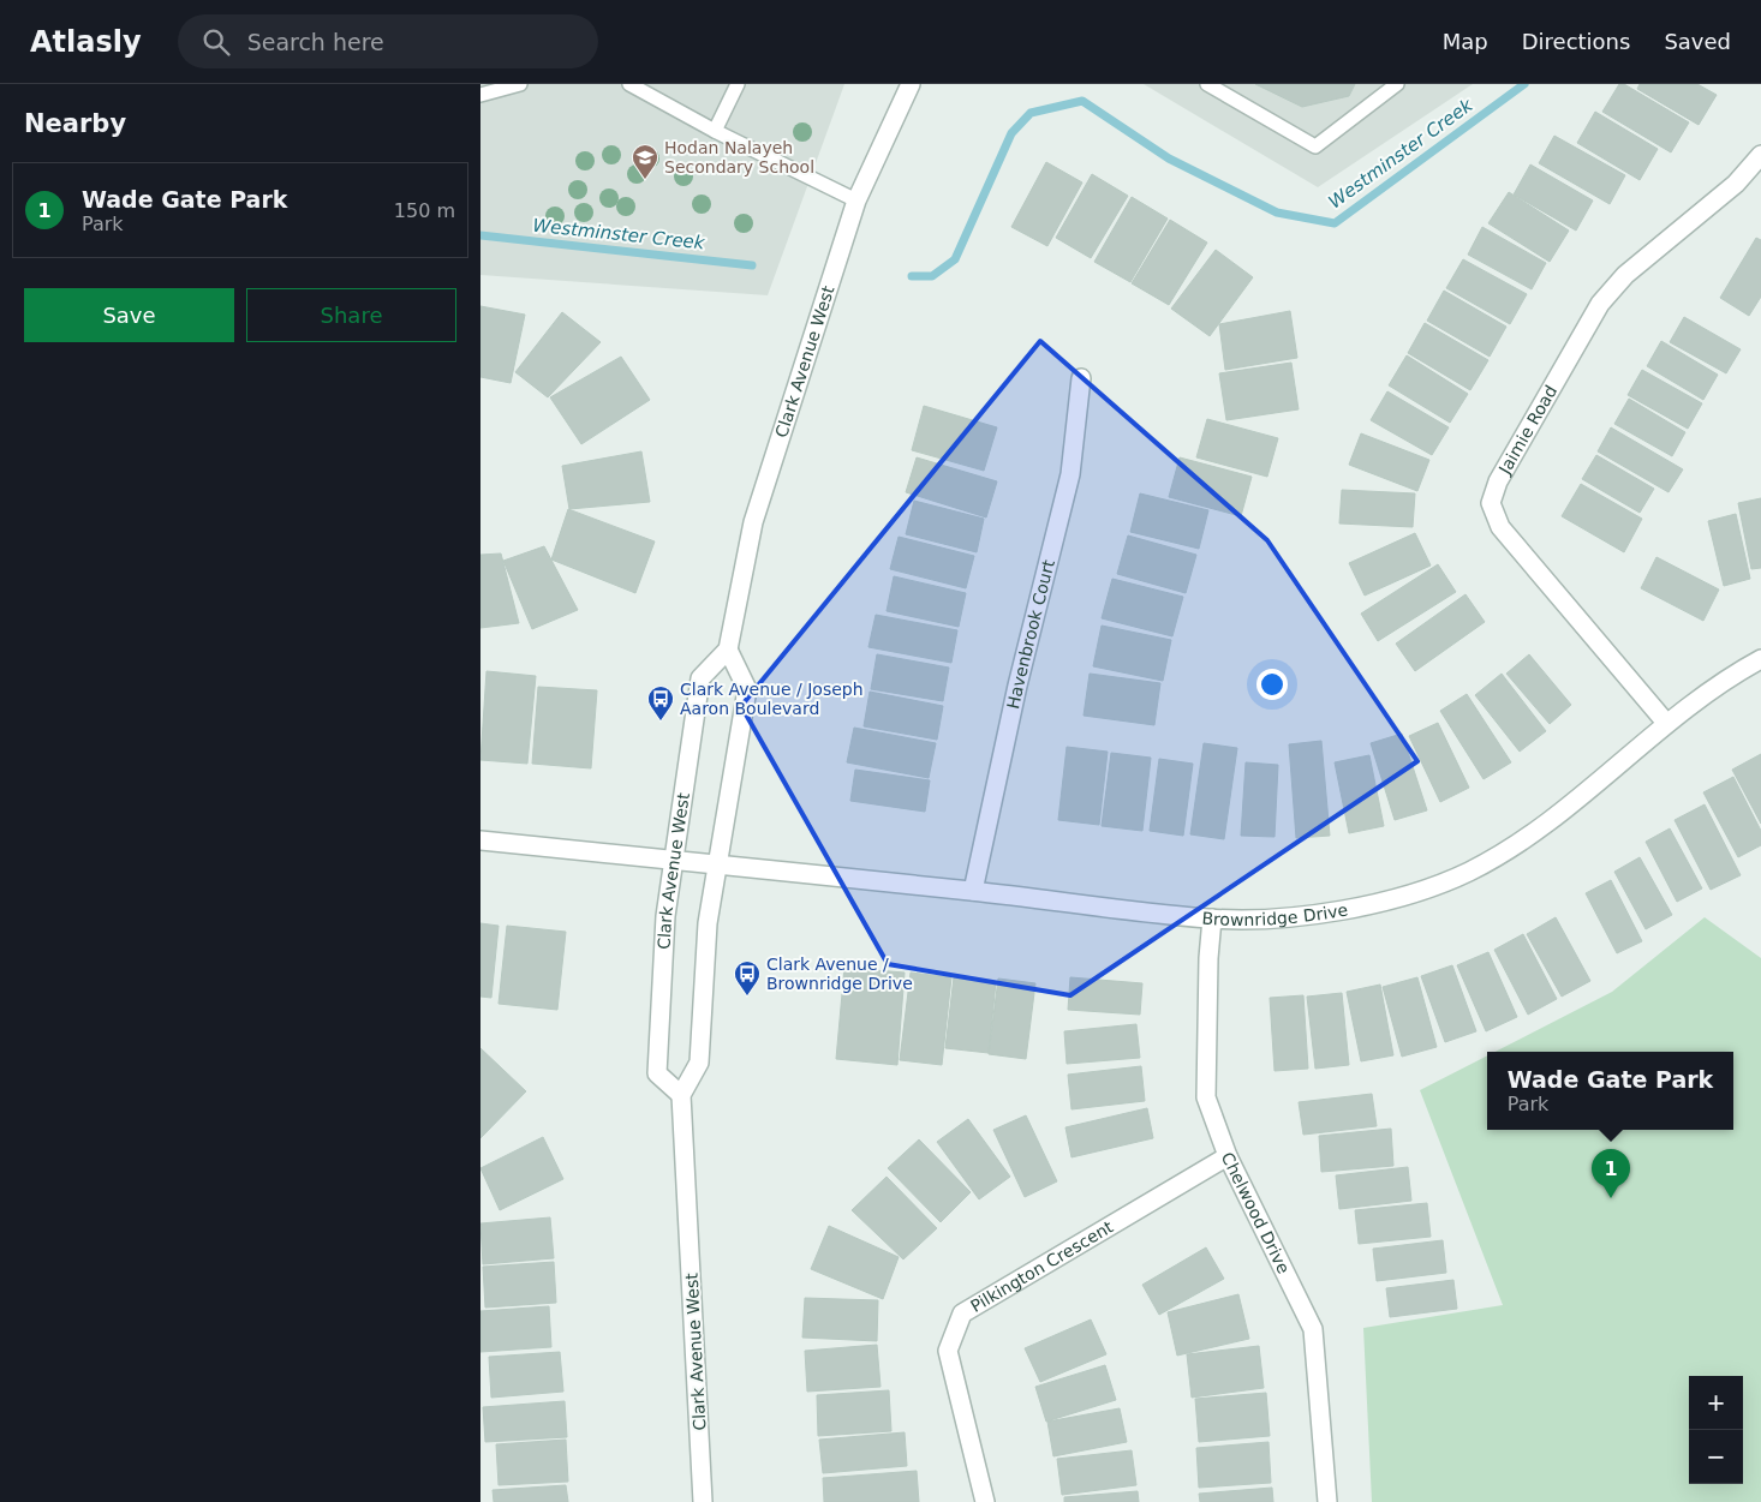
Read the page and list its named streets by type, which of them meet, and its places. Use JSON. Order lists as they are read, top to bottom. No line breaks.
{"streets":{"street":["Clark Avenue West","Jaimie Road","Havenbrook Court","Brownridge Drive","Chelwood Drive","Pilkington Crescent"]},"crossings":[["Clark Avenue West","Brownridge Drive"],["Jaimie Road","Brownridge Drive"],["Havenbrook Court","Brownridge Drive"],["Brownridge Drive","Chelwood Drive"],["Chelwood Drive","Pilkington Crescent"]],"water":["Westminster Creek"],"places":{"school or university":["Hodan Nalayeh Secondary School"],"bus stop":["Clark Avenue / Joseph Aaron Boulevard","Clark Avenue / Brownridge Drive"]},"page":{"header":"Atlasly","search":"Search here","nav":["Map","Directions","Saved"],"heading":"Nearby","list":[{"mark":"1","name":"Wade Gate Park","note":"Park","value":"150 m"}],"buttons":["Save","Share"],"popup":["Wade Gate Park","Park"],"pins":"1","map_buttons":["+","−"]}}
